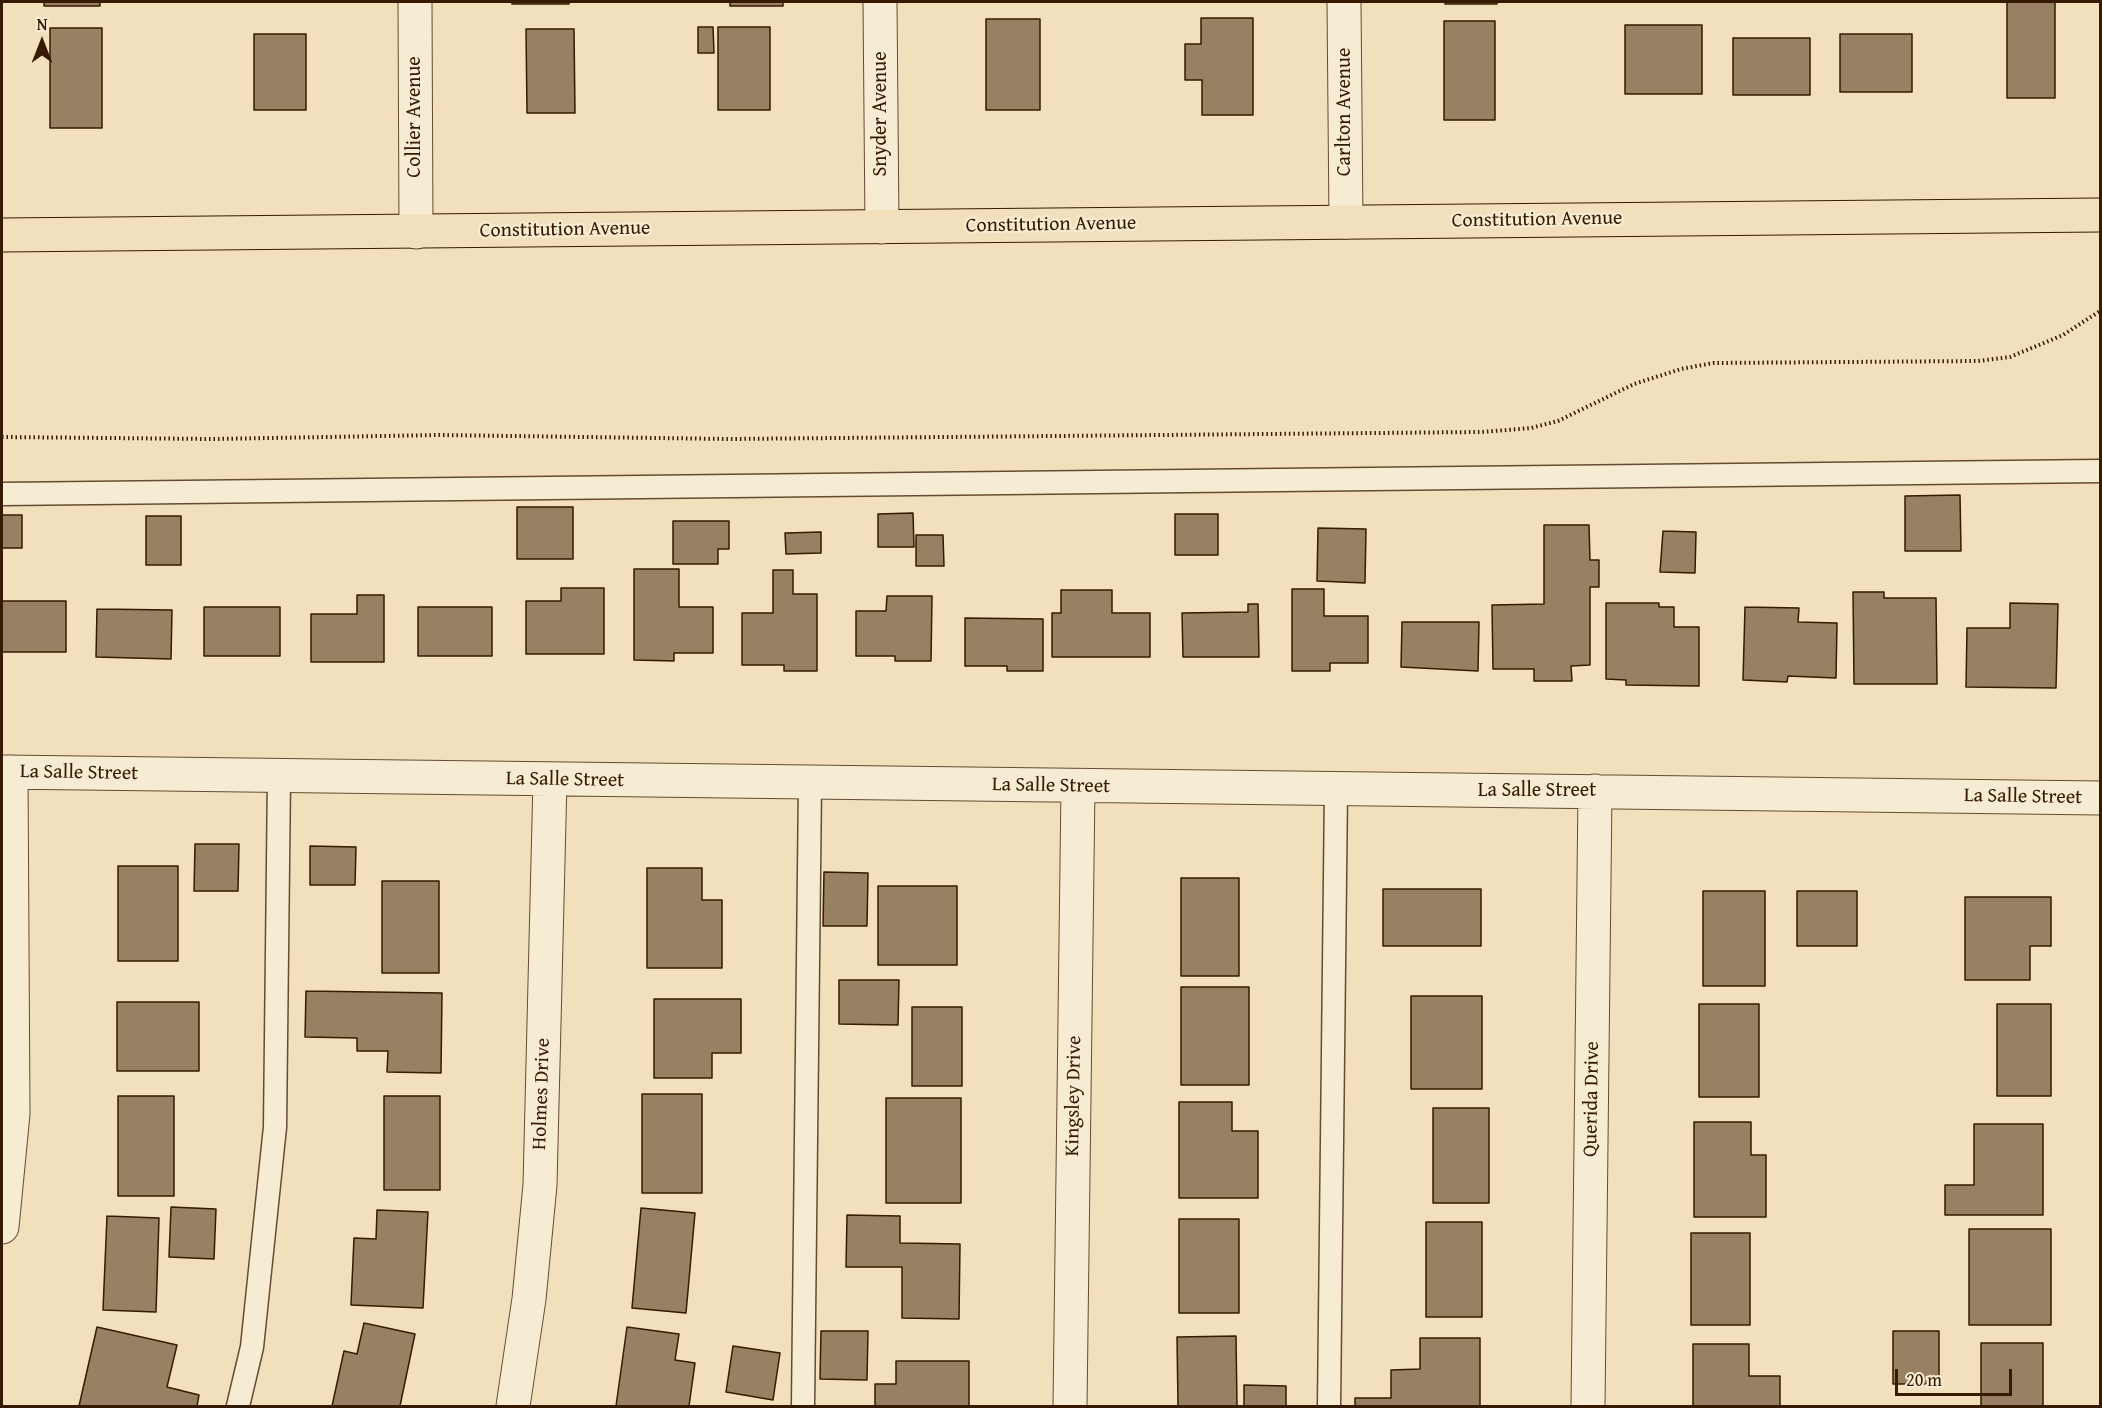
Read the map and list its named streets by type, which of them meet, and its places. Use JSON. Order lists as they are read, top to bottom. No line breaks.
{"streets":{"main road":["Constitution Avenue"],"street":["Carlton Avenue","Snyder Avenue","Collier Avenue","La Salle Street","Holmes Drive","Kingsley Drive","Querida Drive"]},"crossings":[["Carlton Avenue","Constitution Avenue"],["Snyder Avenue","Constitution Avenue"],["Collier Avenue","Constitution Avenue"],["La Salle Street","Holmes Drive"],["La Salle Street","Kingsley Drive"],["La Salle Street","Querida Drive"]],"scale_bar":"20 m","north":"top"}
